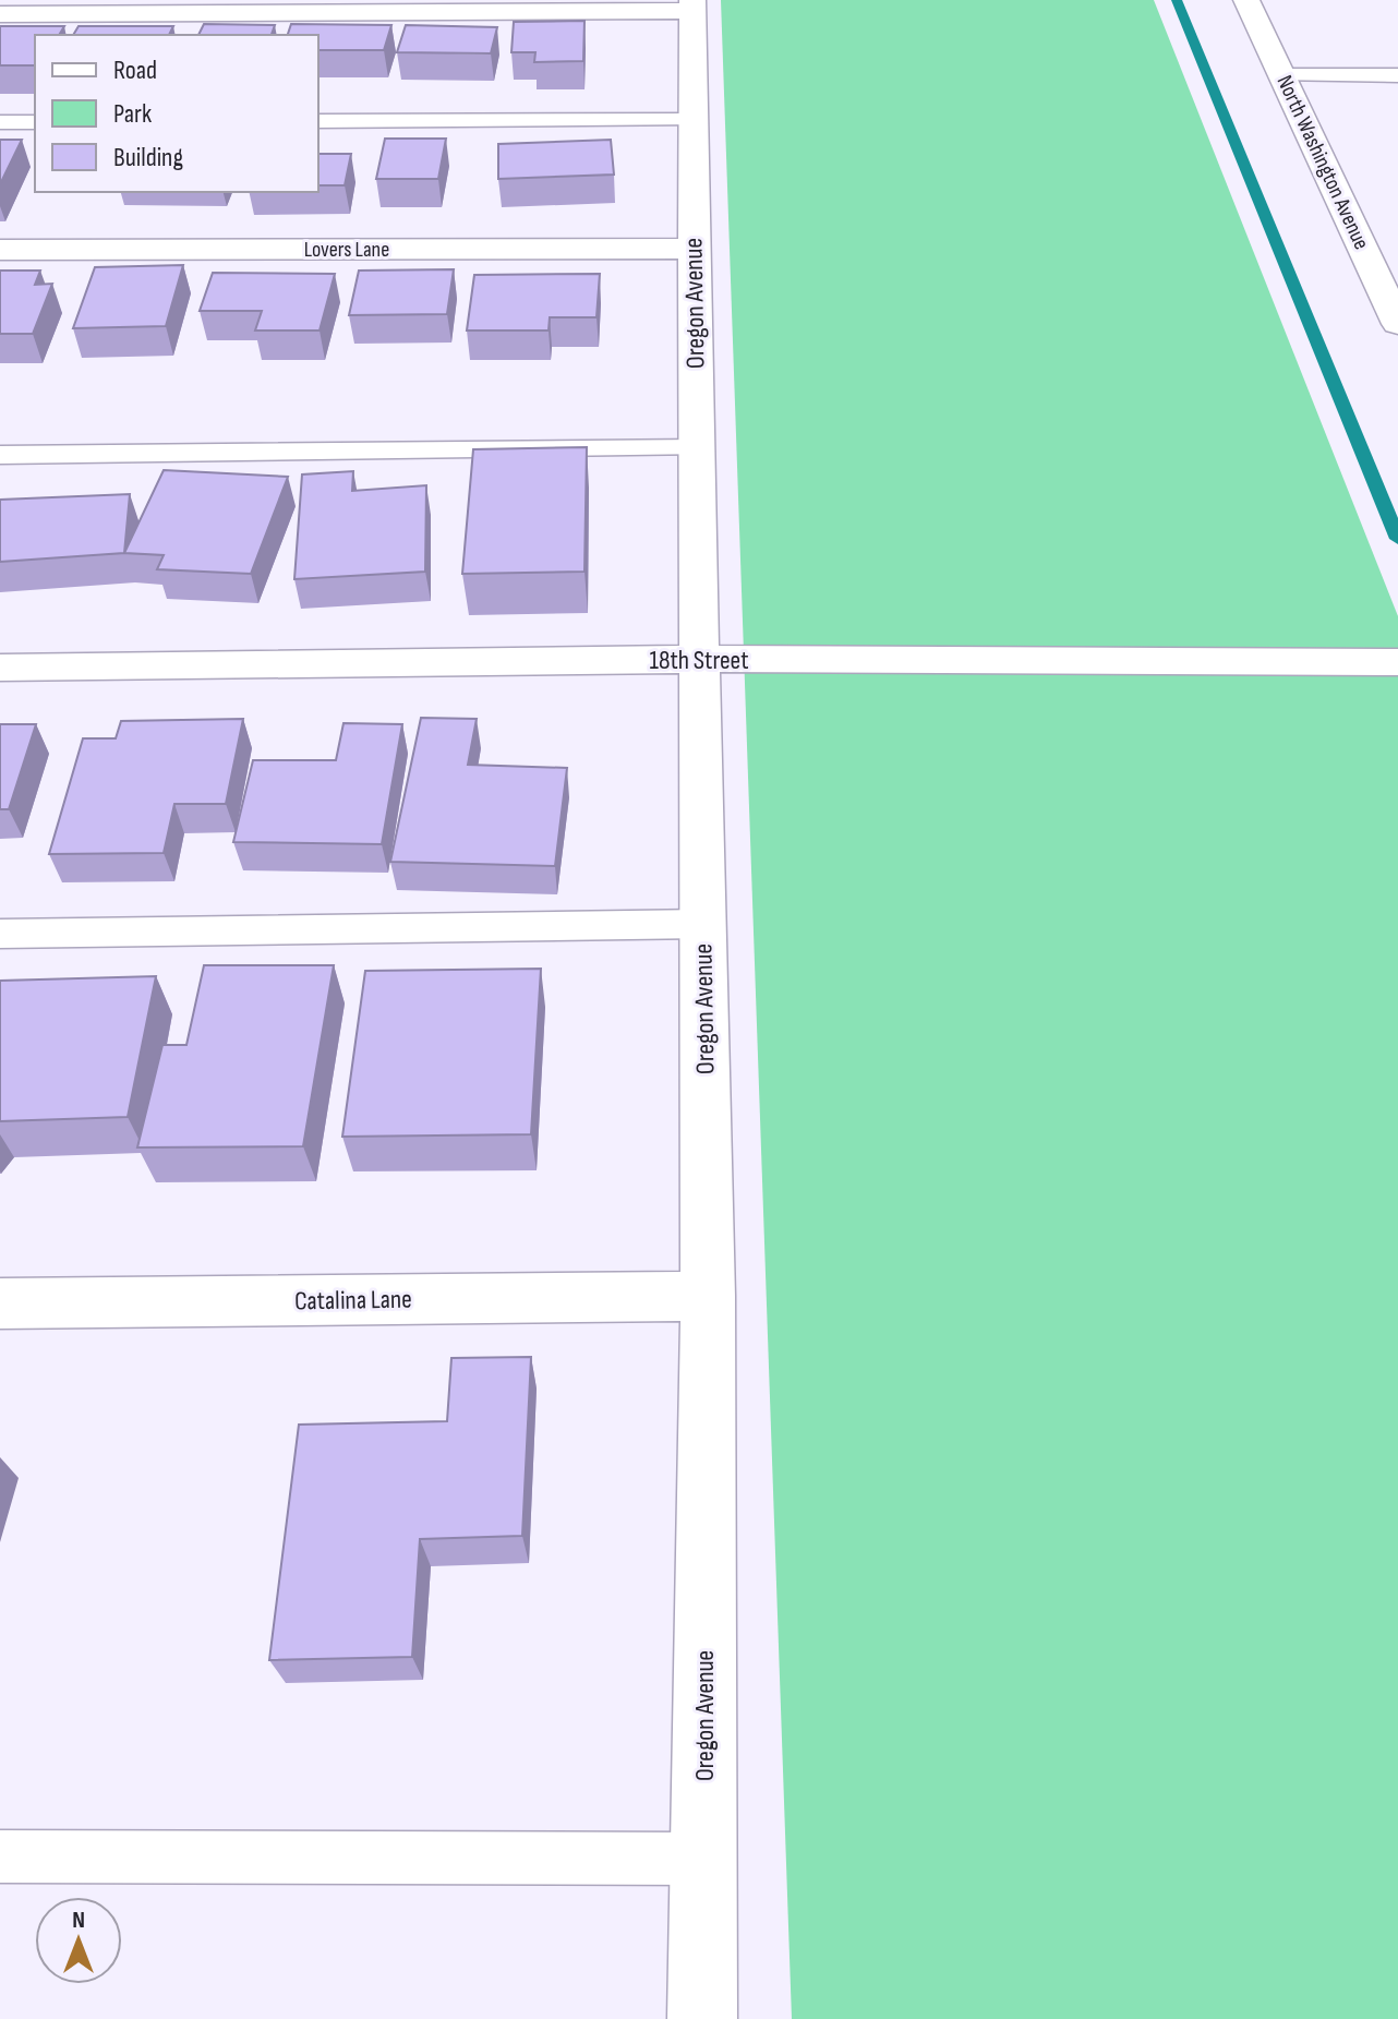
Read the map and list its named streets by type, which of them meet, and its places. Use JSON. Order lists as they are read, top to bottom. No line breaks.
{"streets":{"street":["North Washington Avenue","Lovers Lane","Oregon Avenue","18th Street","Catalina Lane"]},"crossings":[["Lovers Lane","Oregon Avenue"],["Oregon Avenue","18th Street"],["Oregon Avenue","Catalina Lane"]],"legend":["Road","Park","Building"],"north":"top"}
